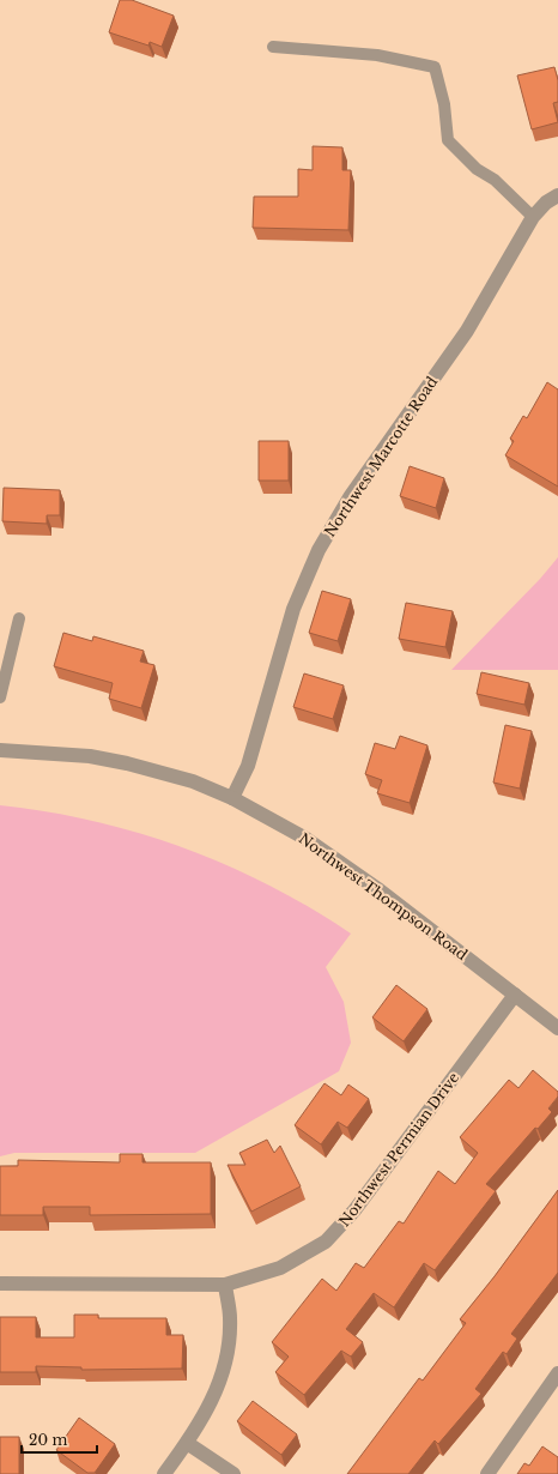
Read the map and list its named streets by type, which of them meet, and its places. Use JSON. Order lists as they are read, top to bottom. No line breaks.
{"streets":{"street":["Northwest Marcotte Road","Northwest Thompson Road","Northwest Permian Drive"]},"crossings":[["Northwest Marcotte Road","Northwest Thompson Road"],["Northwest Thompson Road","Northwest Permian Drive"]],"scale_bar":"20 m"}
